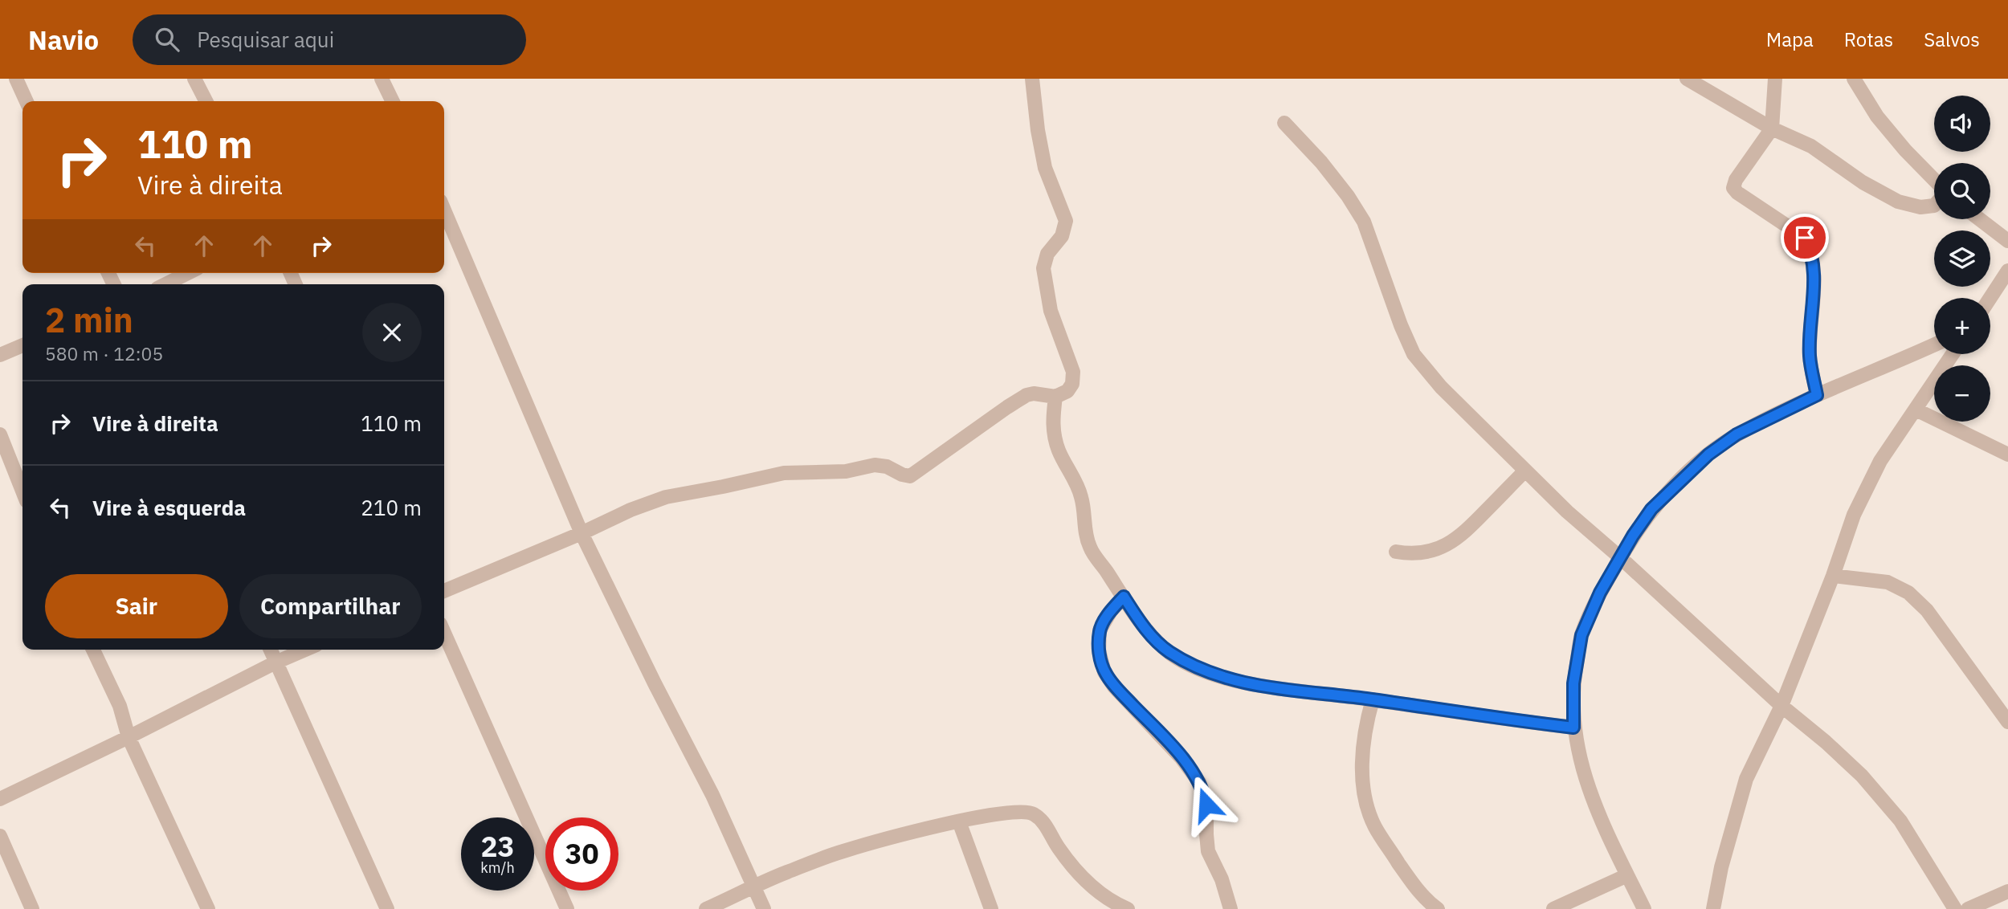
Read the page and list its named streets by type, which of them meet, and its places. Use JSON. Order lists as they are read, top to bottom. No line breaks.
{"page":{"header":"Navio","search":"Pesquisar aqui","nav":["Mapa","Rotas","Salvos"],"map_buttons":["+","−"],"turn":["110 m","Vire à direita"],"heading":["2 min","580 m · 12:05"],"list":[{"name":"Vire à direita","value":"110 m"},{"name":"Vire à esquerda","value":"210 m"}],"buttons":["Sair","Compartilhar"],"speed":"23 km/h","limit":"30"}}
